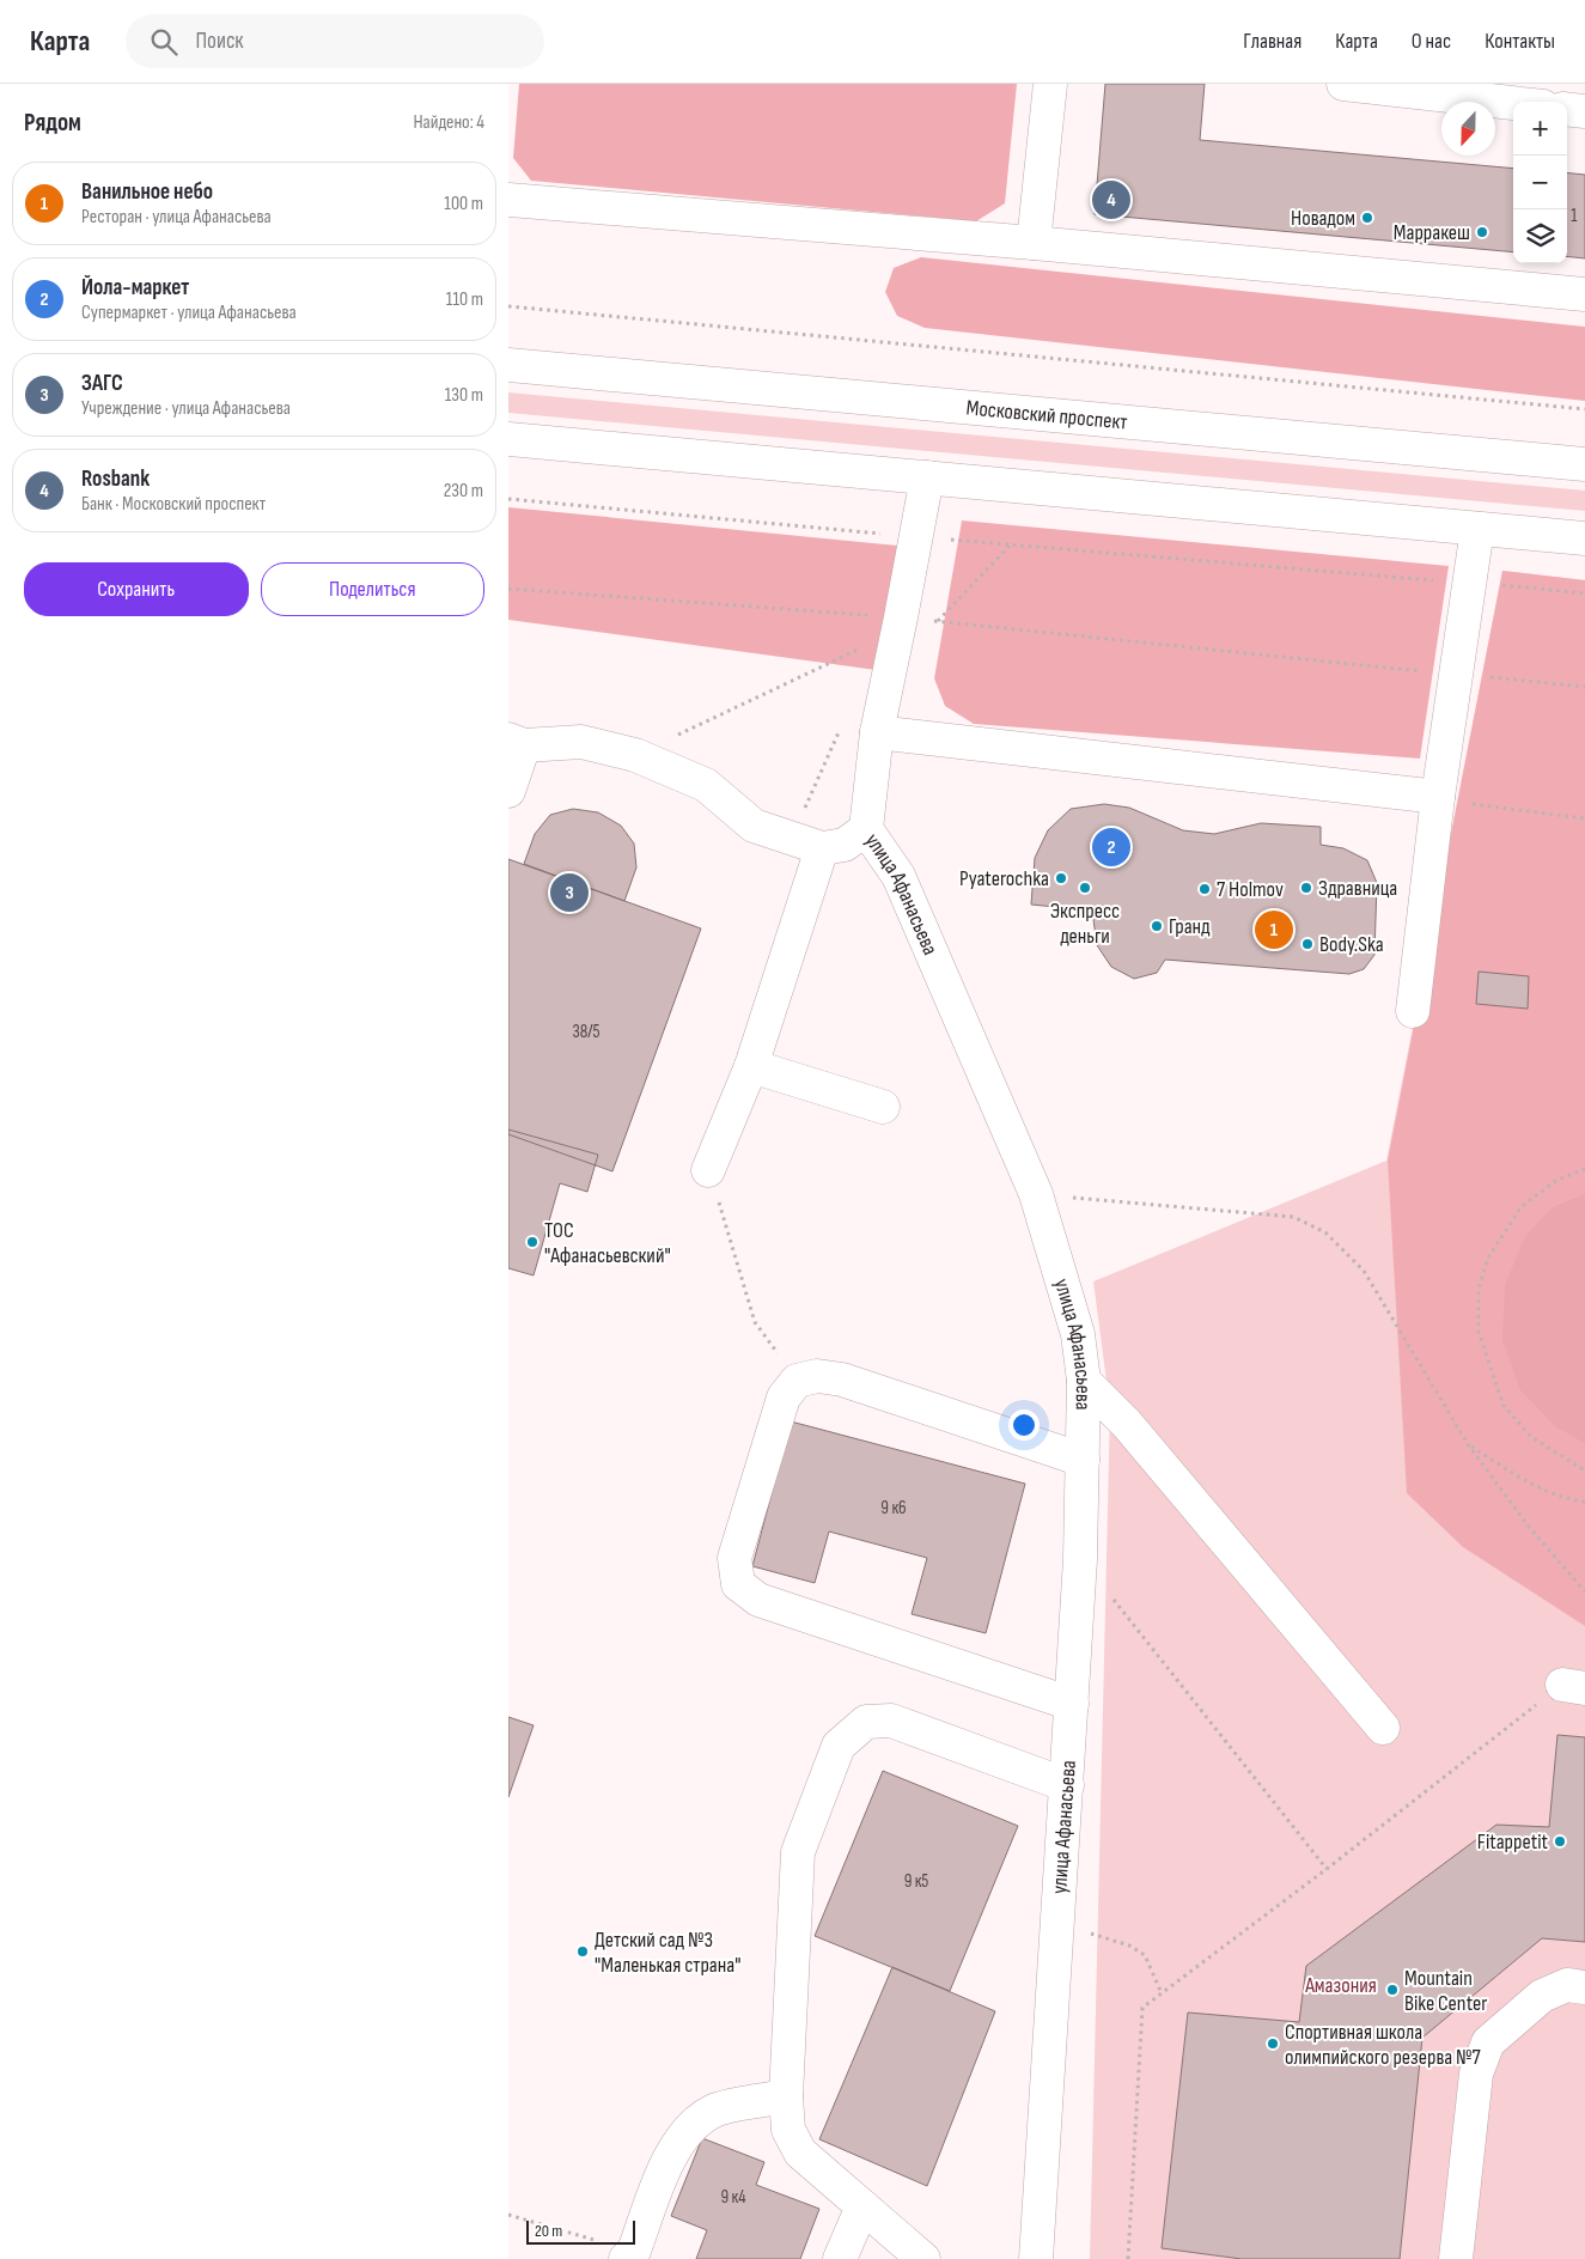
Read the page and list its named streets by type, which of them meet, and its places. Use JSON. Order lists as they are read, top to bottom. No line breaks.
{"streets":{"main road":["Московский проспект","улица Афанасьева"]},"parks":["Амазония"],"places":["Новадом","Марракеш","Pyaterochka","Экспресс деньги","Здравница","7 Holmov","Гранд","Body.Ska","ТОС \"Афанасьевский\"","Fitappetit","Детский сад №3 \"Маленькая страна\"","Mountain Bike Center","Спортивная школа олимпийского резерва №7"],"house_numbers":["1","38/5","9 к6","9 к5","9 к4"],"scale_bar":"20 m","north":"bottom","page":{"header":"Карта","search":"Поиск","nav":["Главная","Карта","О нас","Контакты"],"heading":["Рядом","Найдено: 4"],"map_buttons":["+","−"],"list":[{"mark":"1","name":"Ванильное небо","note":"Ресторан · улица Афанасьева","value":"100 m"},{"mark":"2","name":"Йола-маркет","note":"Супермаркет · улица Афанасьева","value":"110 m"},{"mark":"3","name":"ЗАГС","note":"Учреждение · улица Афанасьева","value":"130 m"},{"mark":"4","name":"Rosbank","note":"Банк · Московский проспект","value":"230 m"}],"pins":["4","2","3","1"],"buttons":["Сохранить","Поделиться"],"scale":"20 m"}}
